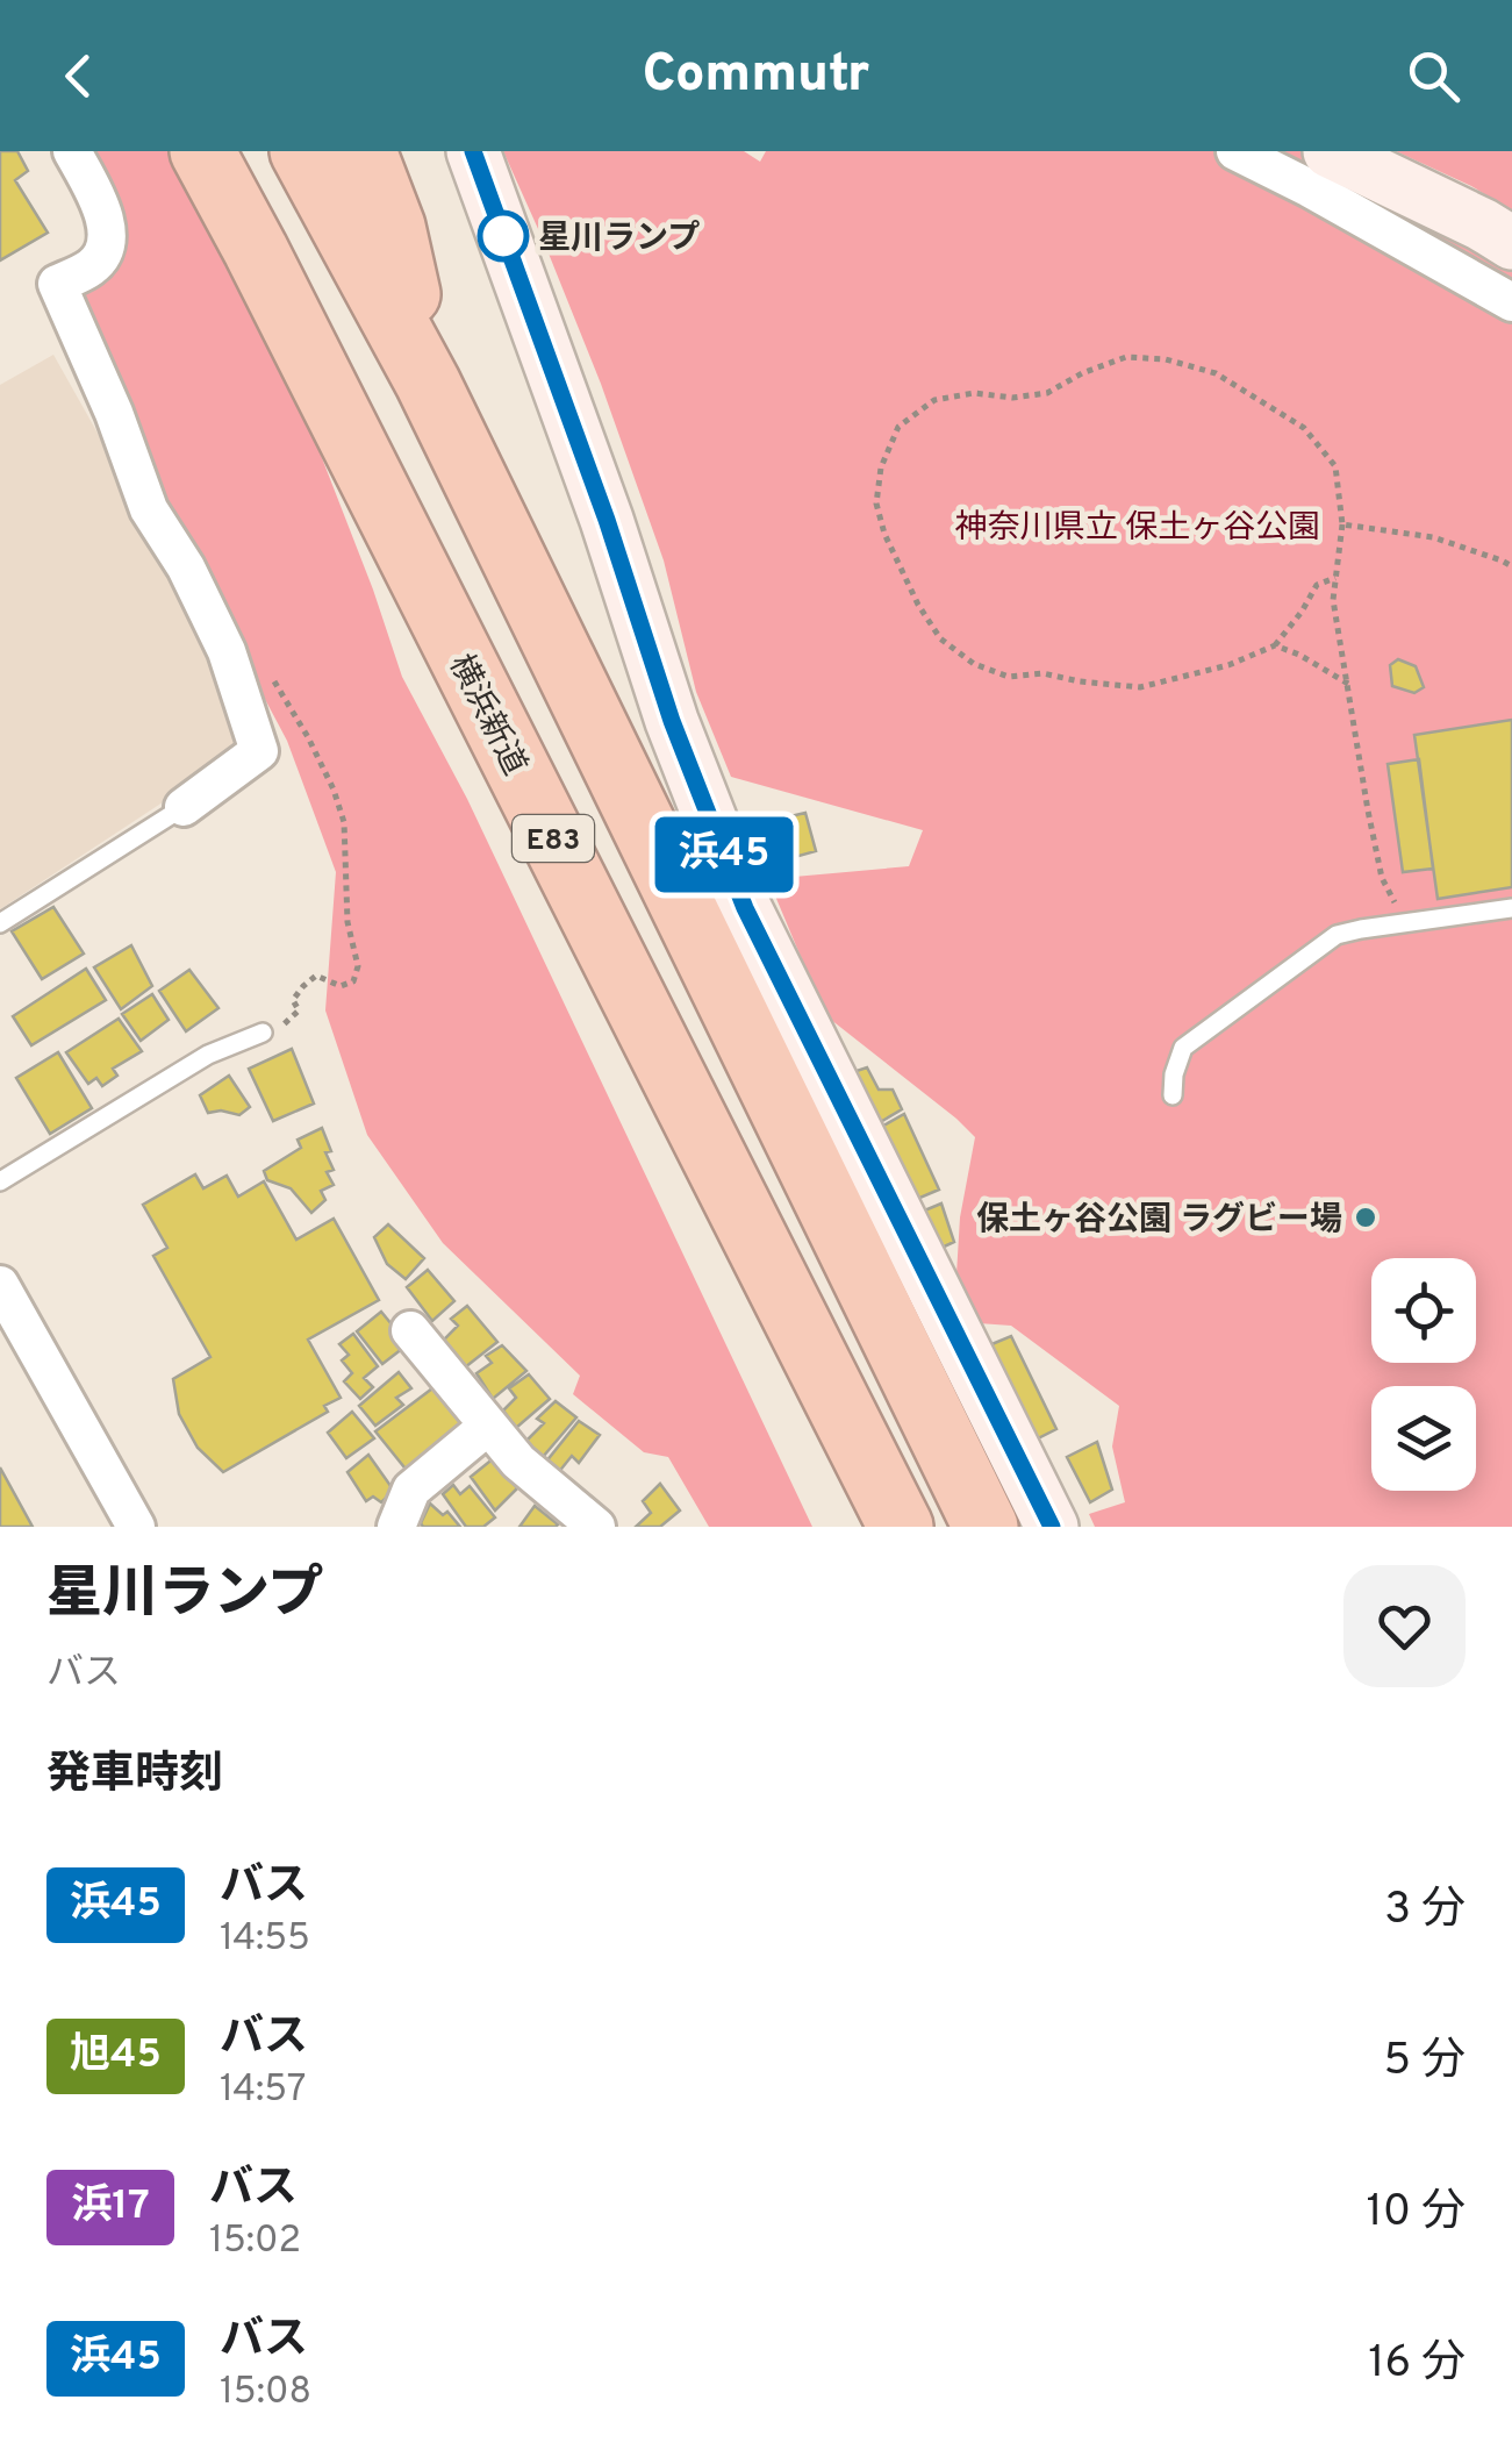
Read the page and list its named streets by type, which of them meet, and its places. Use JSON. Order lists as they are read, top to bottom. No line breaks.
{"streets":{"highway":["横浜新道","E83"]},"parks":["神奈川県立 保土ヶ谷公園"],"places":["星川ランプ","保土ヶ谷公園 ラグビー場"],"lines":["bus line 浜45"],"page":{"header":"Commutr","on_map":"浜45","heading":[["星川ランプ","バス"],"発車時刻"],"list":[{"mark":"浜45","name":"バス","note":"14:55","value":"3 分"},{"mark":"旭45","name":"バス","note":"14:57","value":"5 分"},{"mark":"浜17","name":"バス","note":"15:02","value":"10 分"},{"mark":"浜45","name":"バス","note":"15:08","value":"16 分"}]}}
